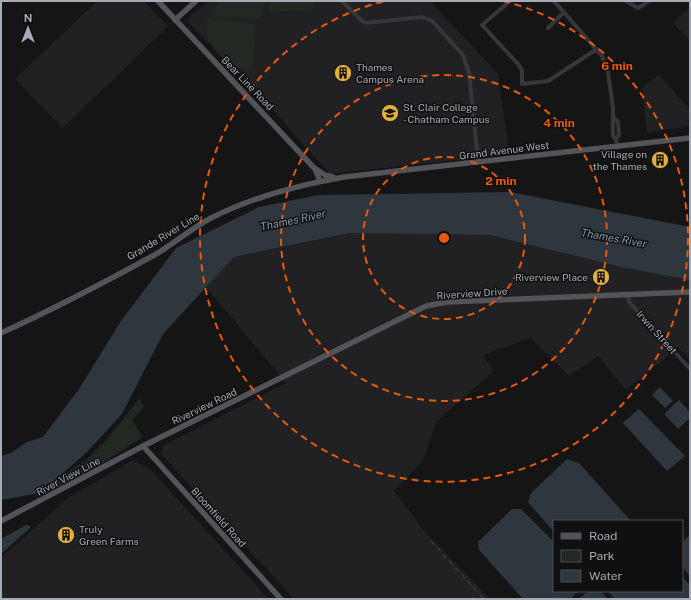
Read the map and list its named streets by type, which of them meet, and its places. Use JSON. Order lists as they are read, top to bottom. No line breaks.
{"streets":{"main road":["Bear Line Road","Grand Avenue West","Grande River Line","Riverview Drive","Riverview Road","River View Line","Bloomfield Road"],"street":["Irwin Street"]},"crossings":[["Bear Line Road","Grand Avenue West"],["Bear Line Road","Grande River Line"],["Grand Avenue West","Grande River Line"],["Riverview Drive","Irwin Street"],["Riverview Drive","Riverview Road"],["Riverview Road","River View Line"],["Riverview Road","Bloomfield Road"],["River View Line","Bloomfield Road"]],"water":["Thames River"],"places":{"building":["Thames Campus Arena","Village on the Thames","Riverview Place","Truly Green Farms"],"school or university":["St. Clair College - Chatham Campus"]},"legend":["Road","Park","Water"],"north":"top","rings":["6 min","4 min","2 min"]}
